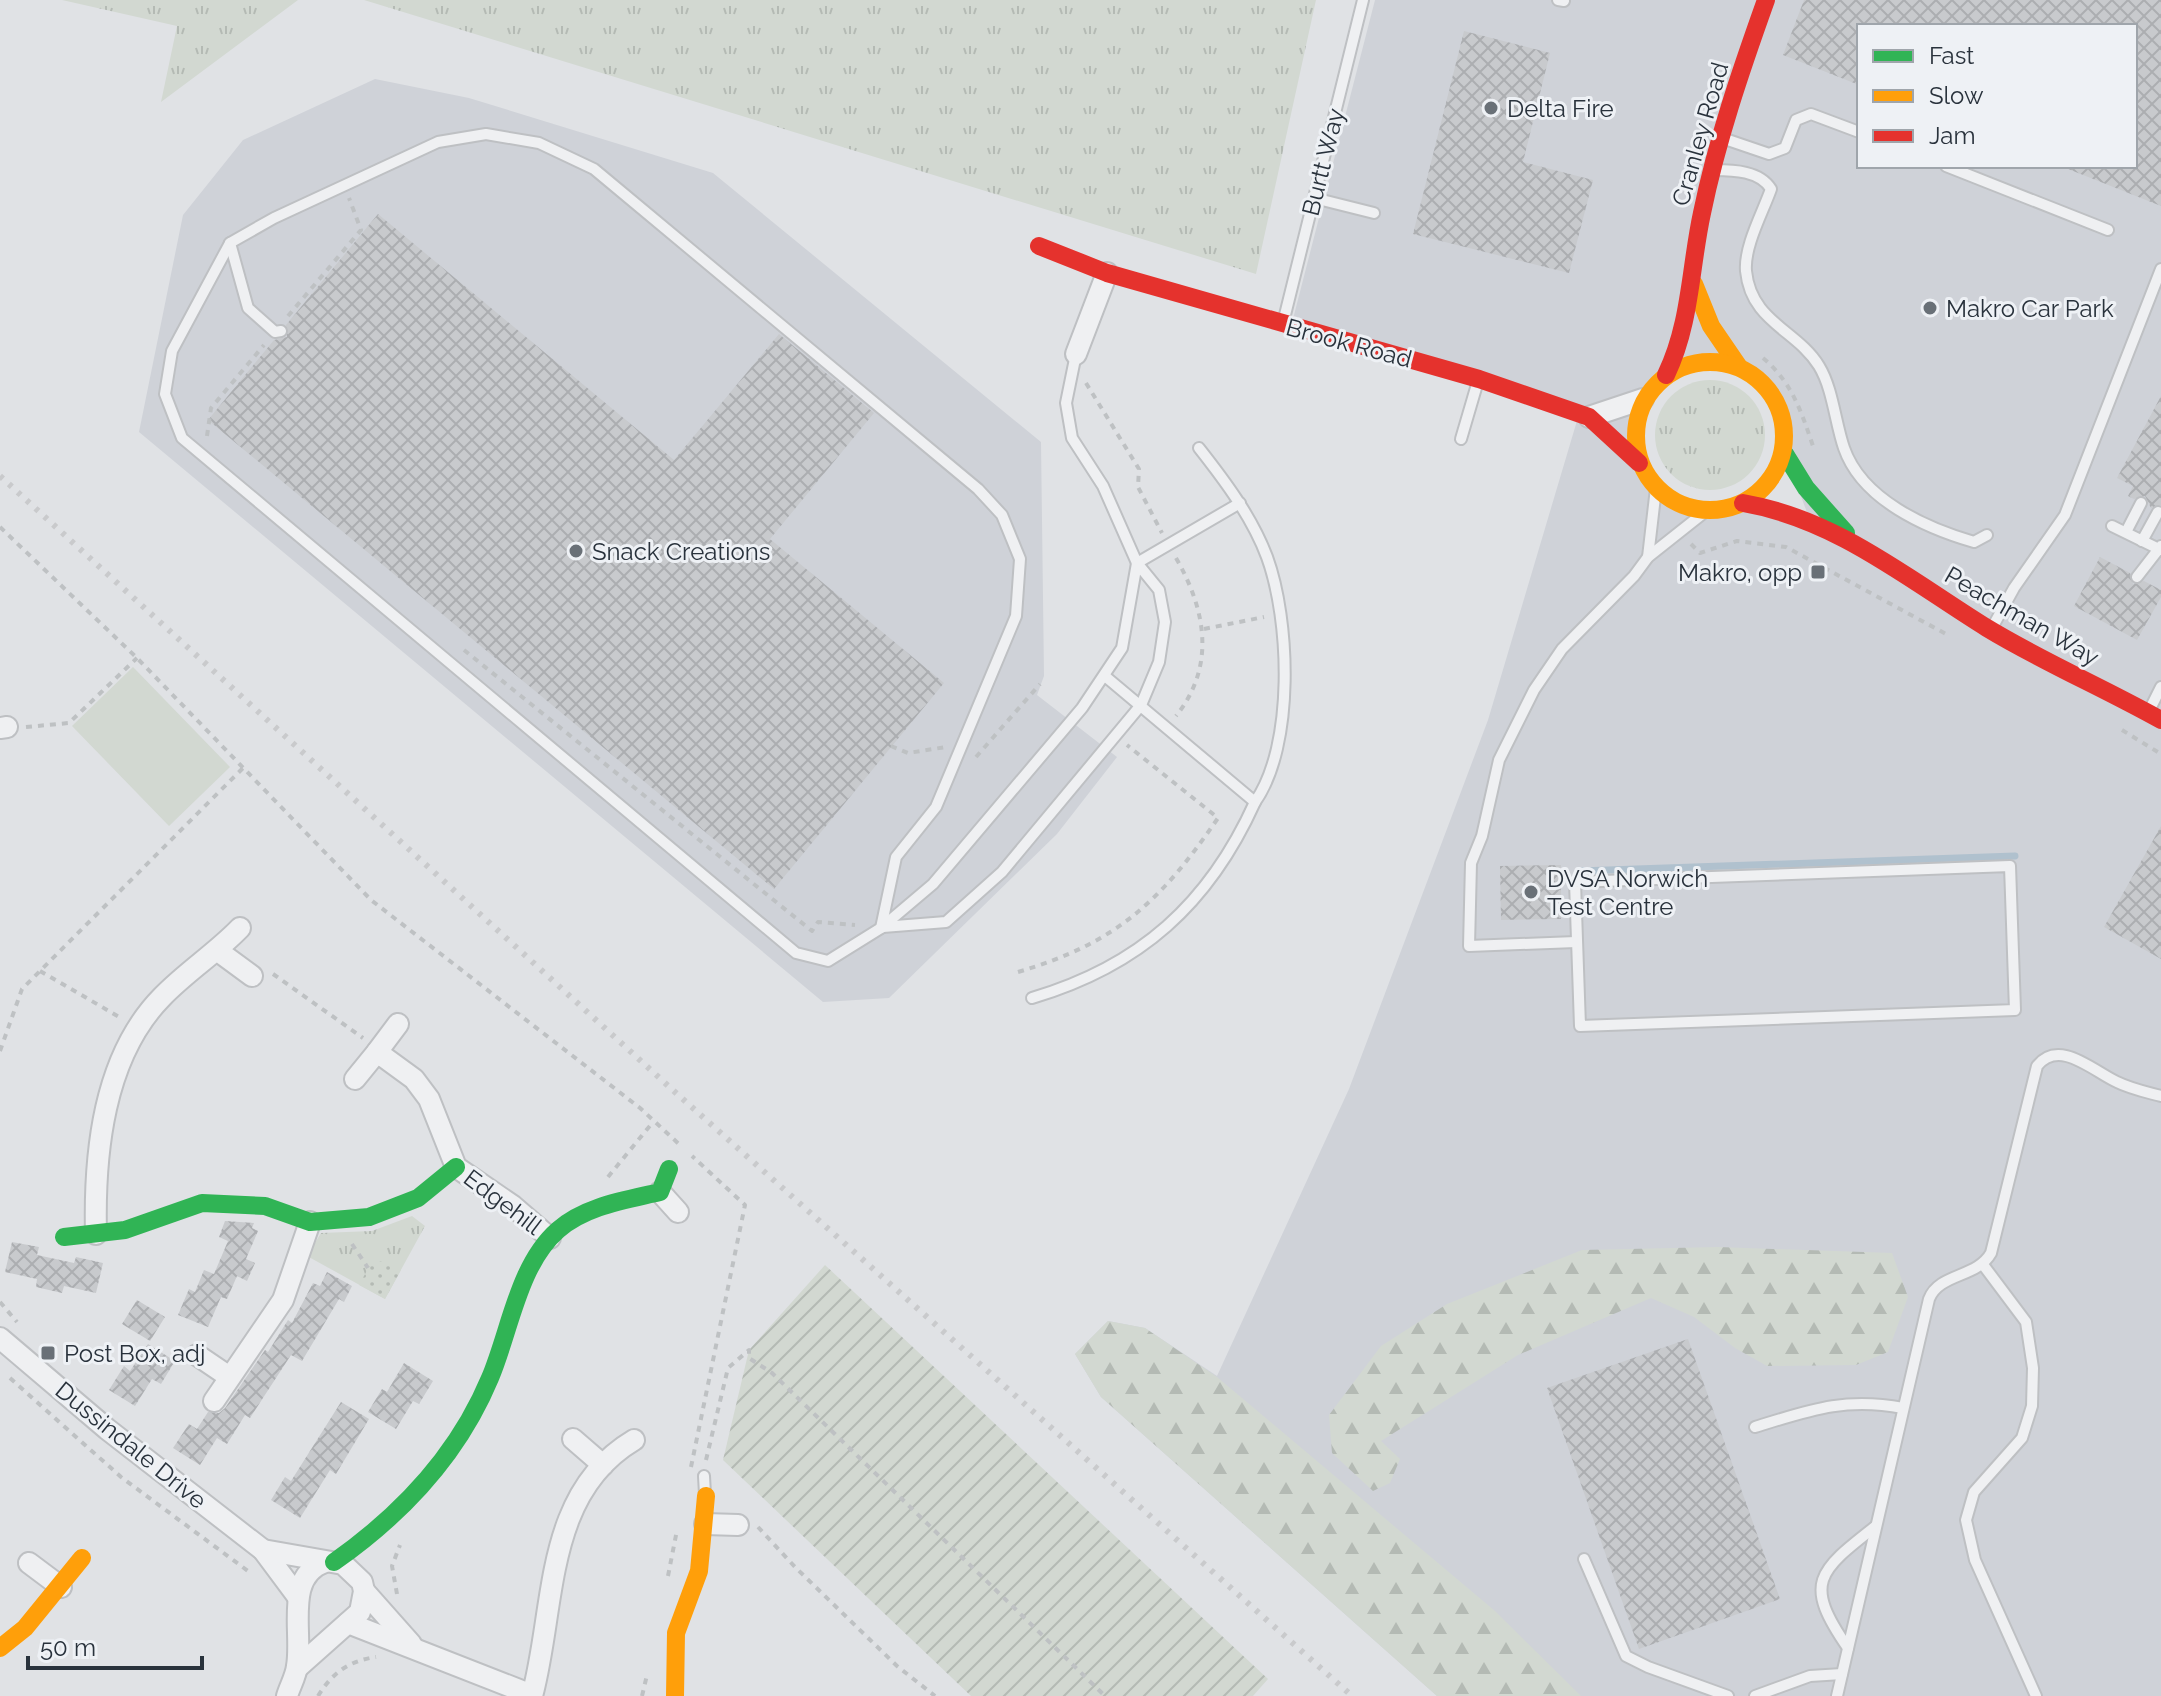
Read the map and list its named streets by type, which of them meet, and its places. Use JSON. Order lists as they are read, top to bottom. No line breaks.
{"streets":{"street":["Cranley Road","Brook Road","Peachman Way","Edgehill","Dussindale Drive"],"lane":["Burtt Way"]},"crossings":[["Cranley Road","Brook Road"],["Cranley Road","Peachman Way"],["Burtt Way","Brook Road"],["Brook Road","Peachman Way"]],"places":{"other":["Delta Fire","Makro Car Park","Snack Creations","DVSA Norwich Test Centre"],"transit":["Makro, opp","Post Box, adj"]},"legend":["Fast","Slow","Jam"],"scale_bar":"50 m"}
